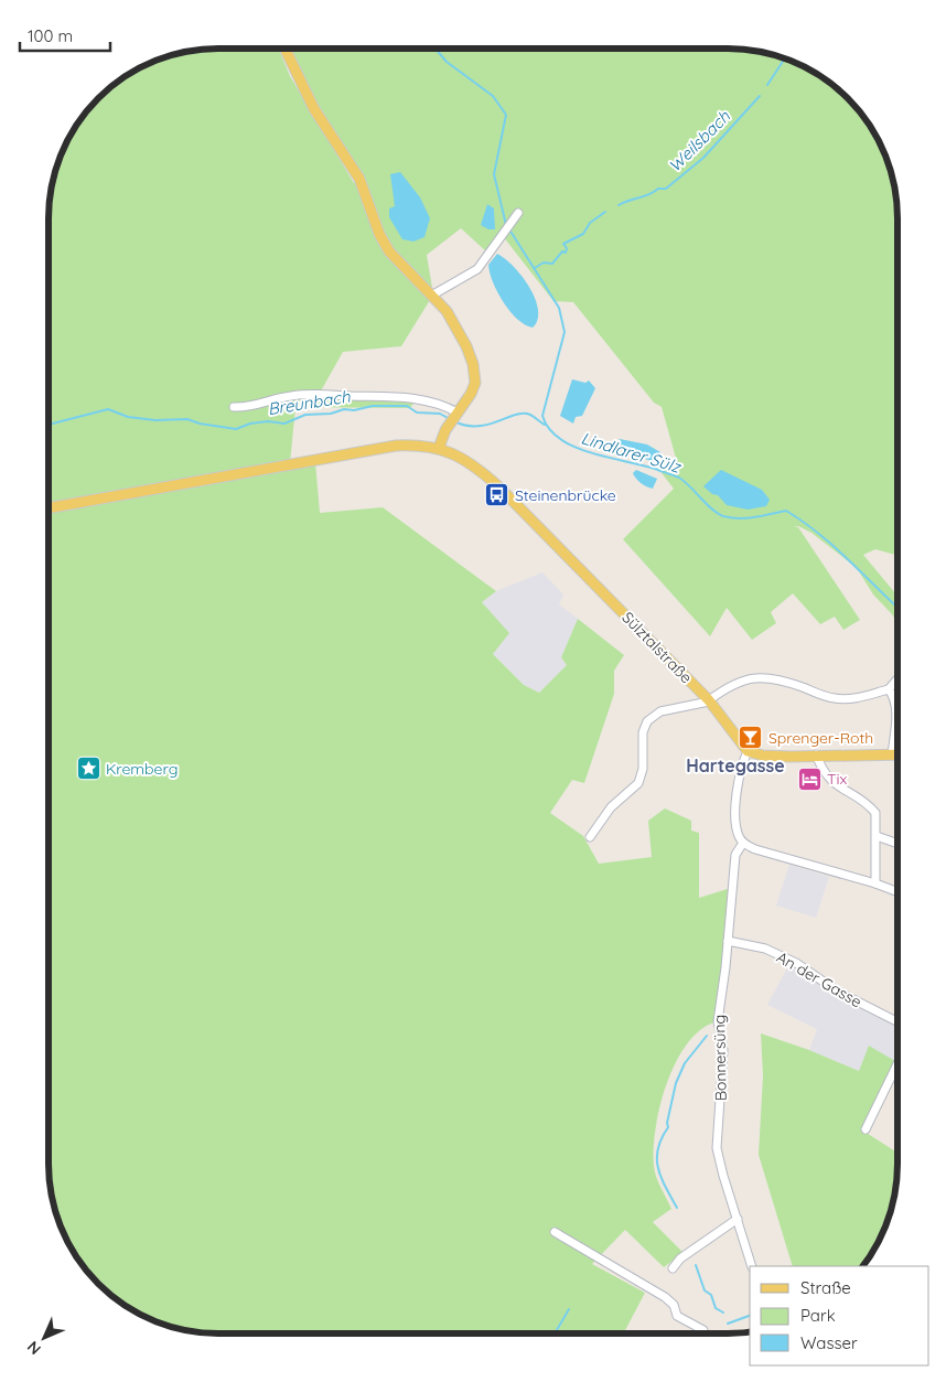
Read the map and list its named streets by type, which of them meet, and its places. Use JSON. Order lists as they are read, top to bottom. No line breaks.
{"streets":{"main road":["Sülztalstraße"],"street":["An der Gasse","Bonnersüng"]},"crossings":[["An der Gasse","Bonnersüng"]],"districts":["Hartegasse"],"water":["Weilsbach","Breunbach","Lindlarer Sülz"],"places":{"bus stop":["Steinenbrücke"],"bar":["Sprenger-Roth"],"place":["Kremberg"],"hotel":["Tix"]},"legend":["Straße","Park","Wasser"],"scale_bar":"100 m","north":"bottom left"}
